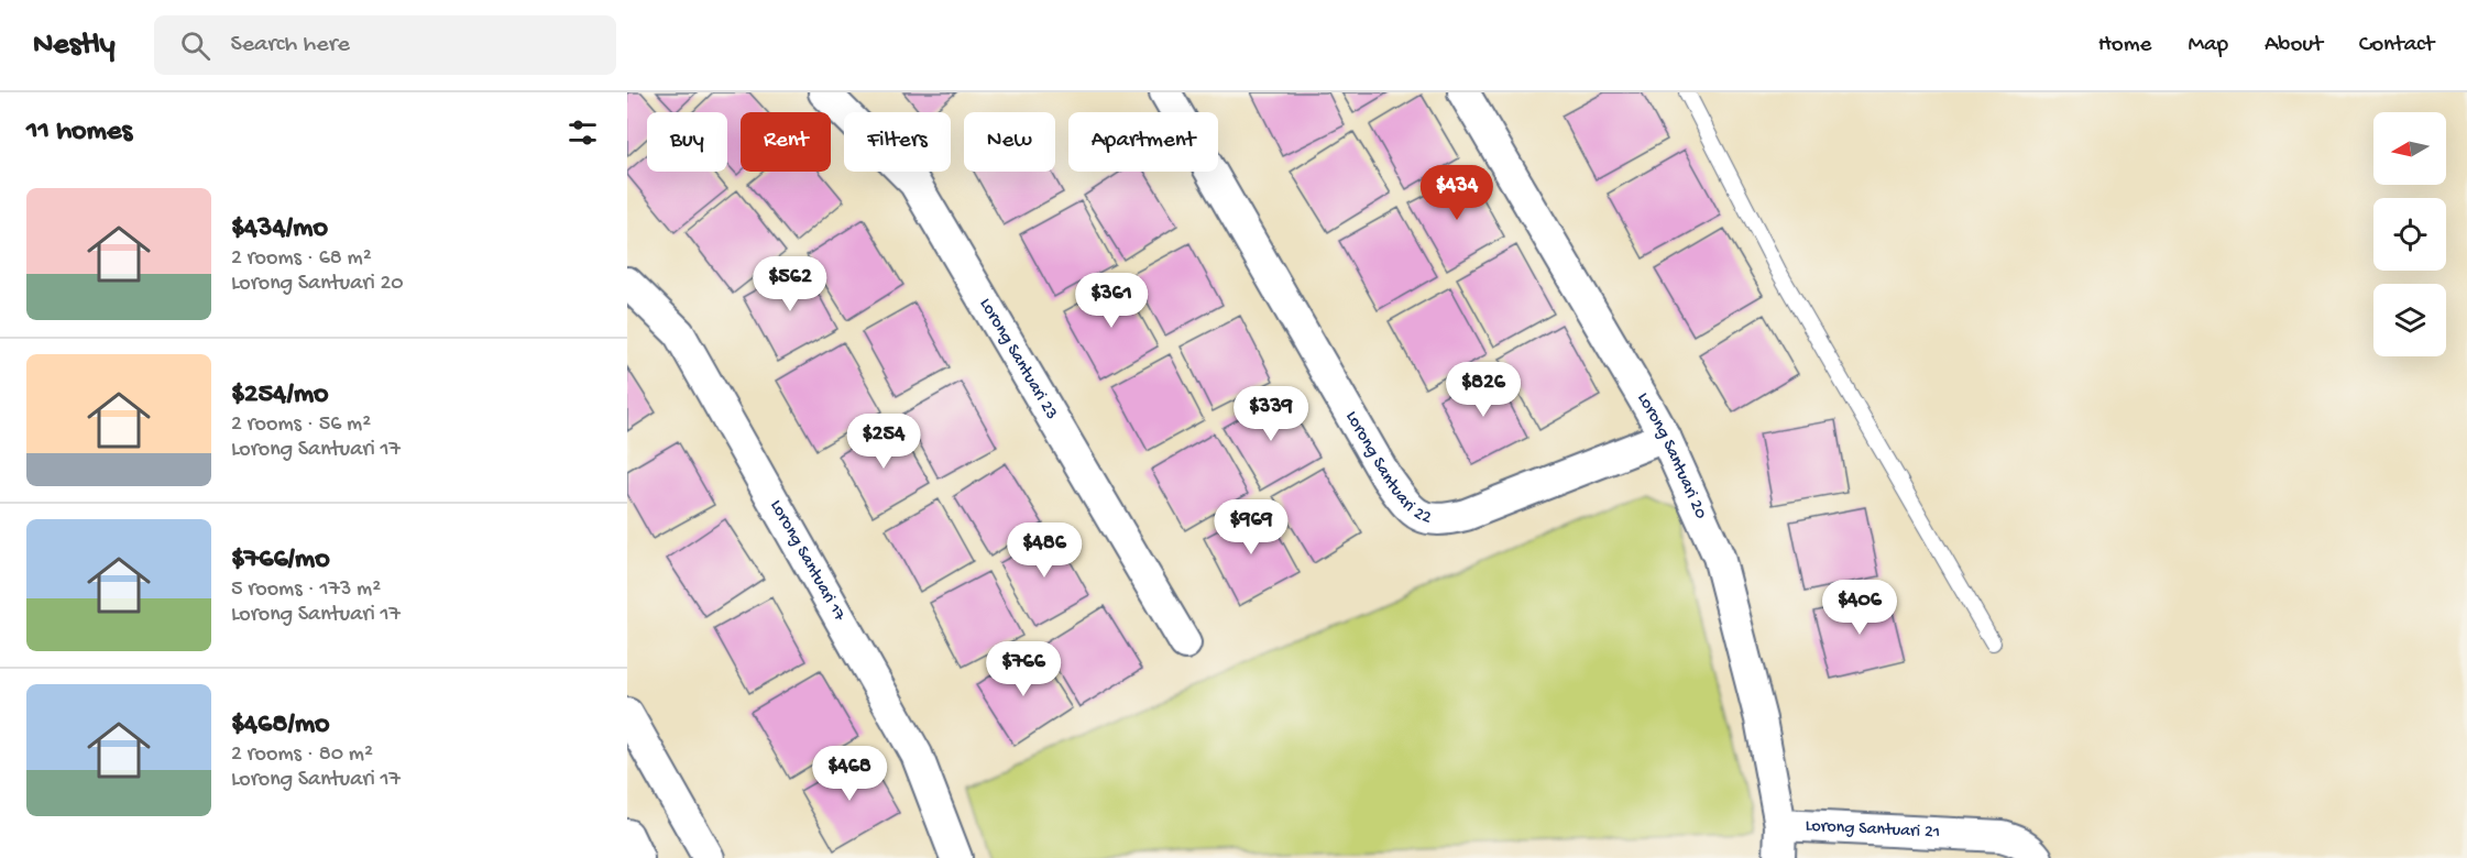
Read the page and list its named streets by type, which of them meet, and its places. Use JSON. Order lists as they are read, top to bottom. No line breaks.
{"streets":{"street":["Lorong Santuari 23","Lorong Santuari 20","Lorong Santuari 22","Lorong Santuari 17","Lorong Santuari 21"]},"crossings":[["Lorong Santuari 20","Lorong Santuari 22"],["Lorong Santuari 20","Lorong Santuari 21"]],"north":"left","page":{"header":"Nestly","search":"Search here","nav":["Home","Map","About","Contact"],"heading":"11 homes","chip":["Buy","Rent","Filters","New","Apartment"],"price":["$434","$562","$361","$826","$339","$254","$969","$486","$406","$766","$468"],"list":[{"name":"$434/mo","note":"2 rooms · 68 m² · Lorong Santuari 20"},{"name":"$254/mo","note":"2 rooms · 56 m² · Lorong Santuari 17"},{"name":"$766/mo","note":"5 rooms · 173 m² · Lorong Santuari 17"},{"name":"$468/mo","note":"2 rooms · 80 m² · Lorong Santuari 17"}]}}
